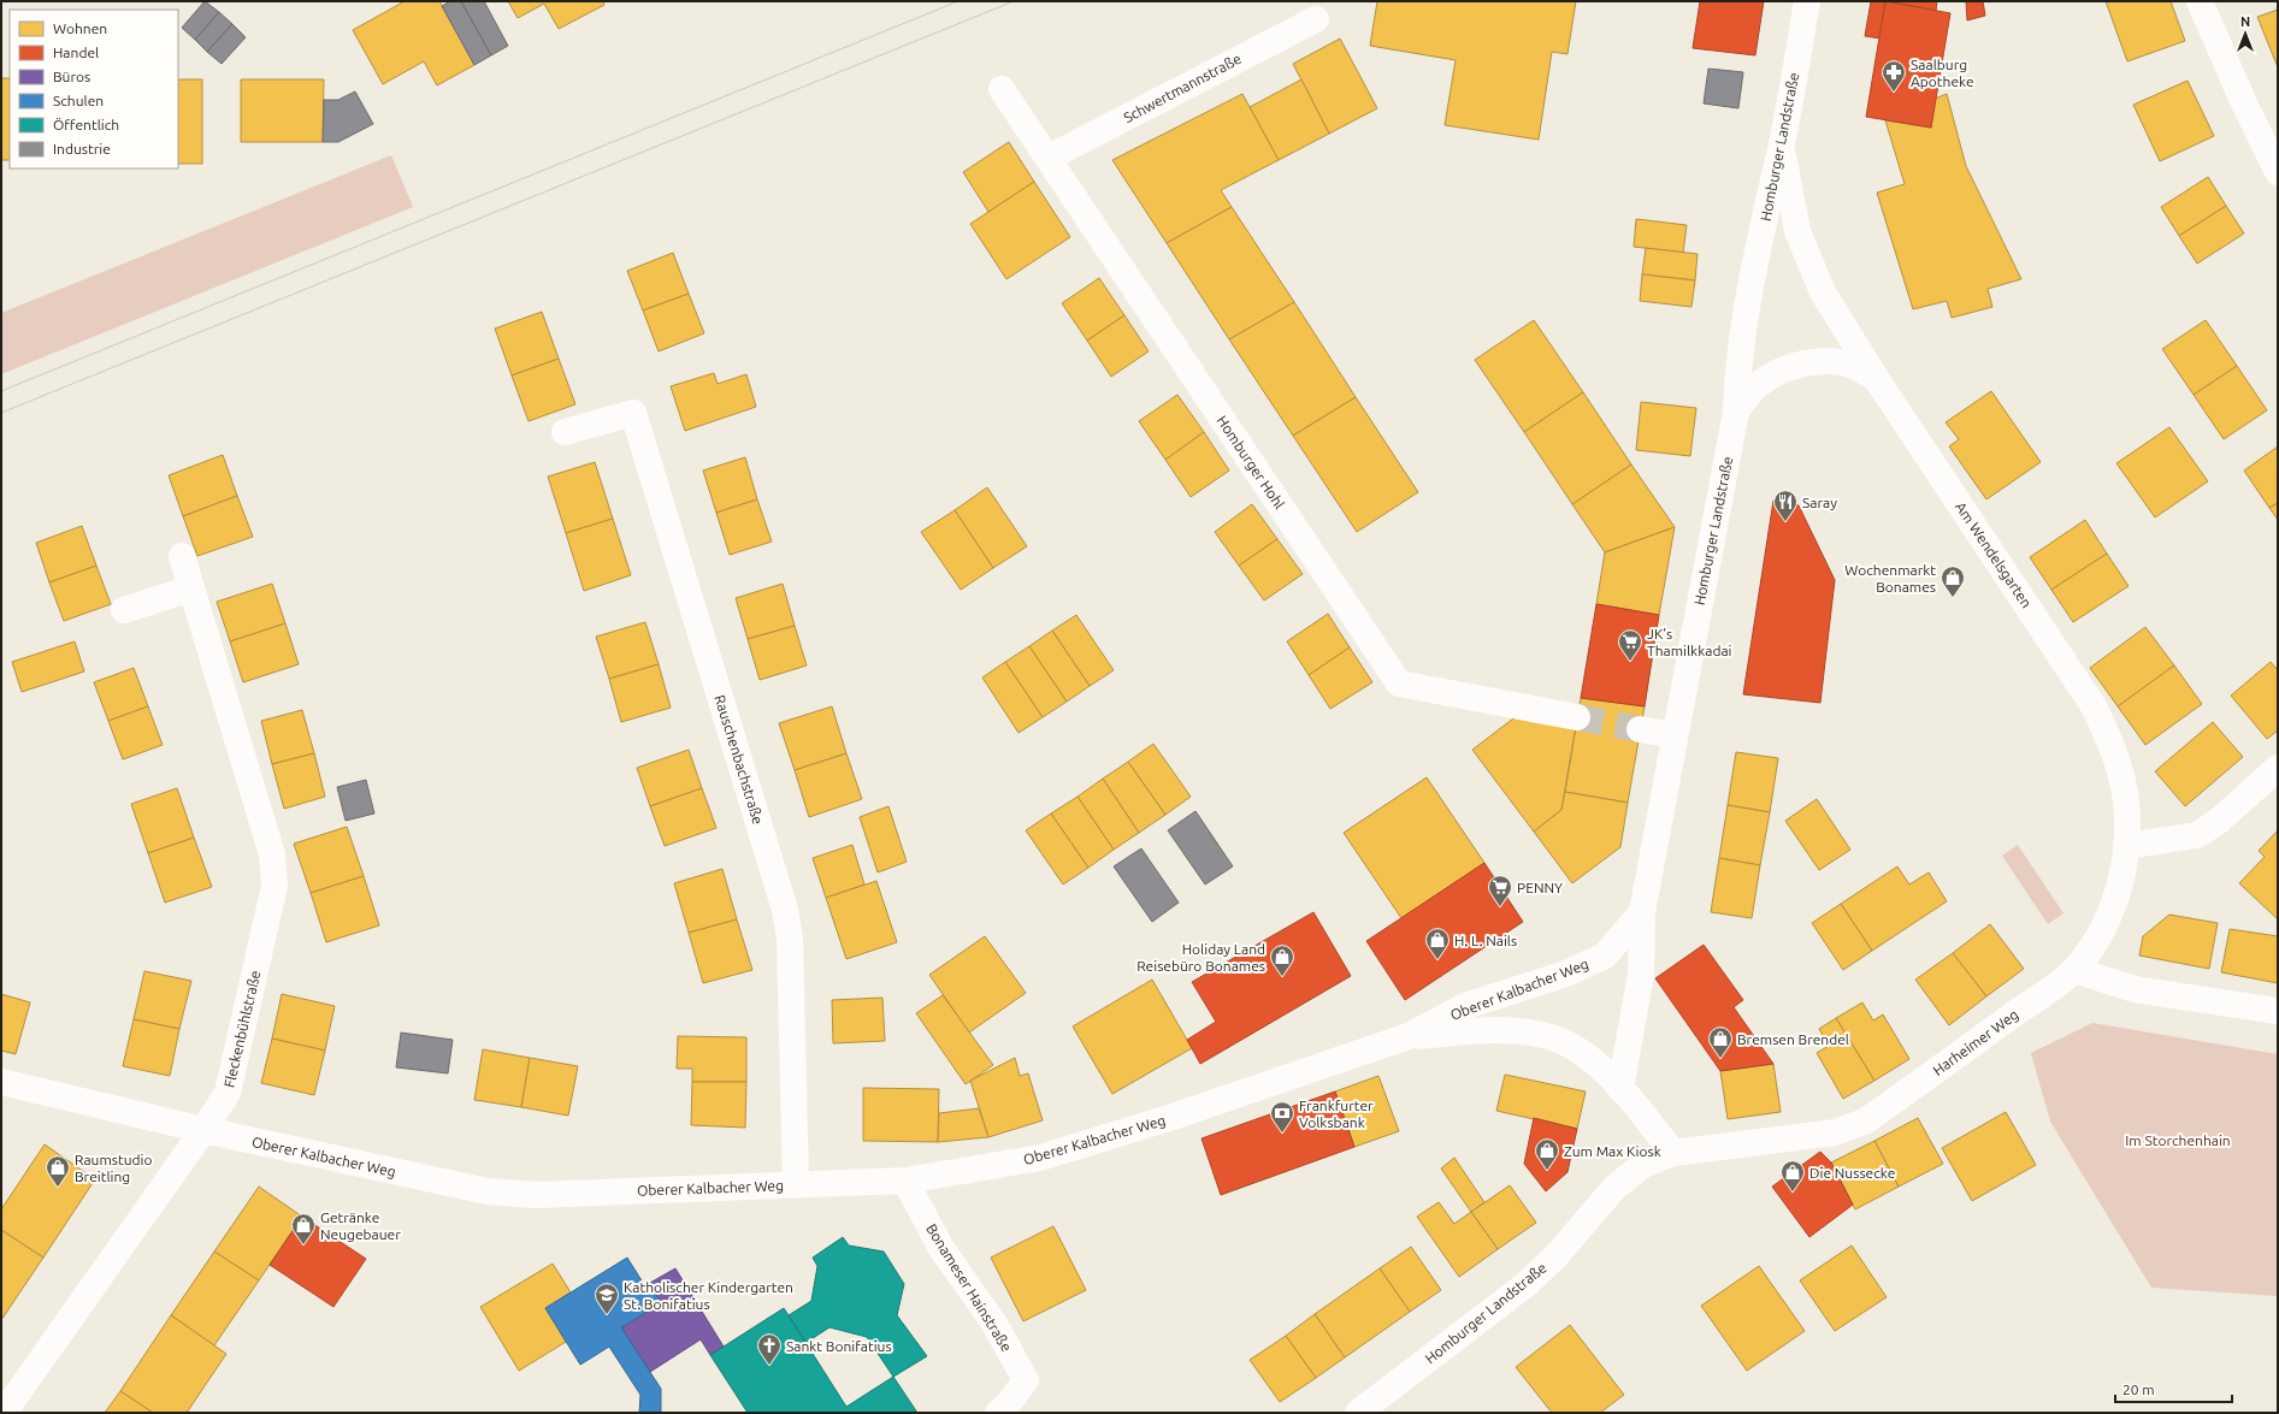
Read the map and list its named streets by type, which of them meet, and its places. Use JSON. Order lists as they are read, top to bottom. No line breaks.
{"streets":{"street":["Schwertmannstraße","Homburger Landstraße","Homburger Hohl","Am Wendelsgarten","Rauschenbachstraße","Oberer Kalbacher Weg","Fleckenbühlstraße","Harheimer Weg","Bonameser Hainstraße"]},"crossings":[["Schwertmannstraße","Homburger Hohl"],["Homburger Landstraße","Am Wendelsgarten"],["Homburger Landstraße","Oberer Kalbacher Weg"],["Homburger Landstraße","Harheimer Weg"],["Am Wendelsgarten","Harheimer Weg"],["Rauschenbachstraße","Oberer Kalbacher Weg"],["Oberer Kalbacher Weg","Fleckenbühlstraße"],["Oberer Kalbacher Weg","Harheimer Weg"],["Oberer Kalbacher Weg","Bonameser Hainstraße"]],"parks":["Im Storchenhain"],"places":{"pharmacy":["Saalburg Apotheke"],"restaurant":["Saray"],"shop":["Wochenmarkt Bonames","H. L. Nails","Holiday Land Reisebüro Bonames","Bremsen Brendel","Zum Max Kiosk","Raumstudio Breitling","Die Nussecke","Getränke Neugebauer"],"supermarket":["JK's Thamilkkadai","PENNY"],"bank":["Frankfurter Volksbank"],"school or university":["Katholischer Kindergarten St. Bonifatius"],"church":["Sankt Bonifatius"]},"legend":["Wohnen","Handel","Büros","Schulen","Öffentlich","Industrie"],"scale_bar":"20 m","north":"top"}
